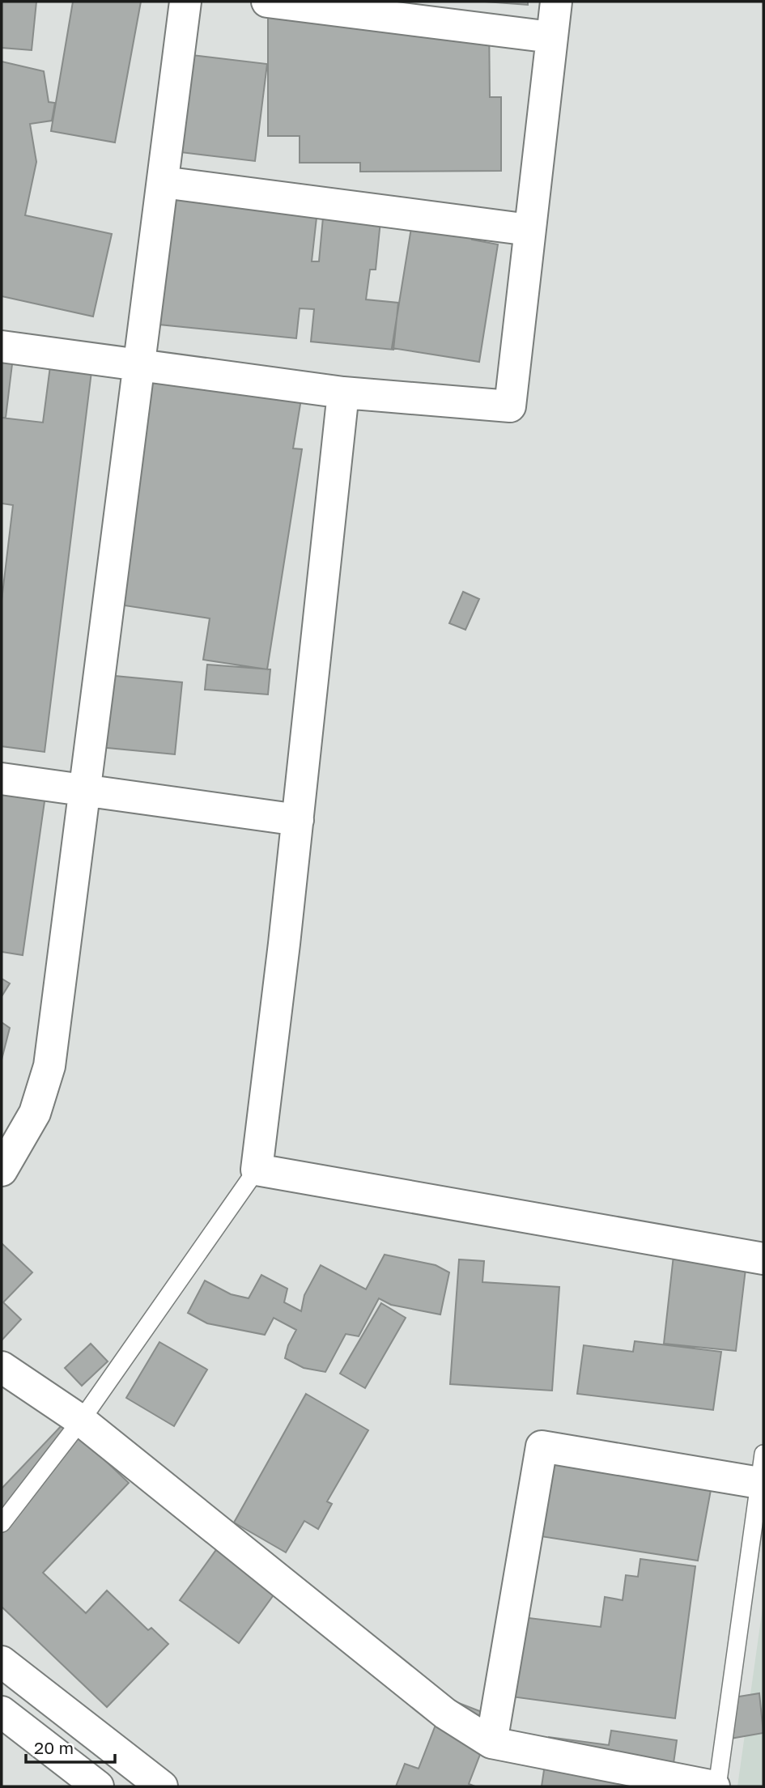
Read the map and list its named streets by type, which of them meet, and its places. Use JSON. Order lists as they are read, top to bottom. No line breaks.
{"scale_bar":"20 m"}
